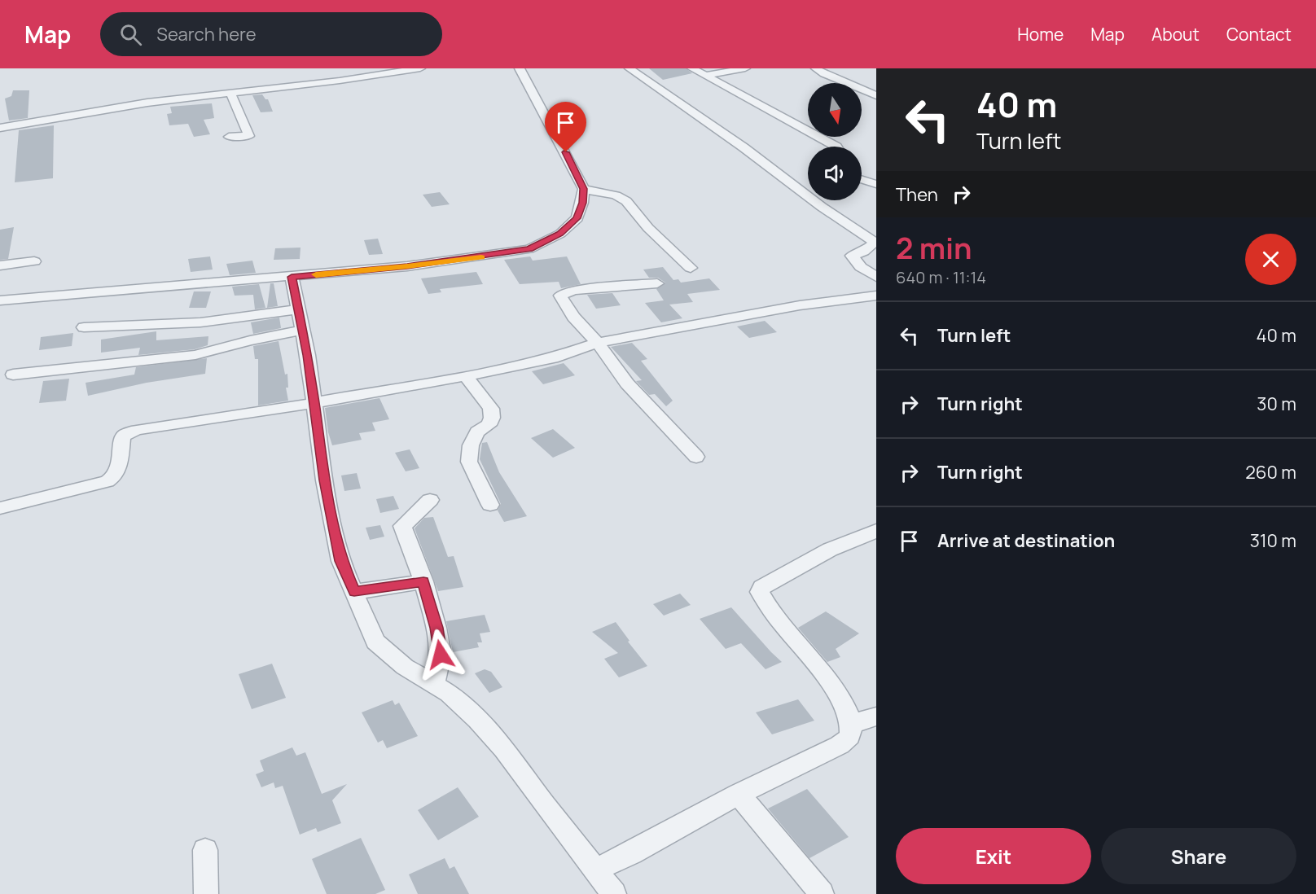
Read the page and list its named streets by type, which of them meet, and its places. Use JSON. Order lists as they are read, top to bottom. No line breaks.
{"north":"bottom","page":{"header":"Map","search":"Search here","nav":["Home","Map","About","Contact"],"turn":["40 m","Turn left"],"then":"Then","heading":["2 min","640 m · 11:14"],"list":[{"name":"Turn left","value":"40 m"},{"name":"Turn right","value":"30 m"},{"name":"Turn right","value":"260 m"},{"name":"Arrive at destination","value":"310 m"}],"buttons":["Exit","Share"]}}
